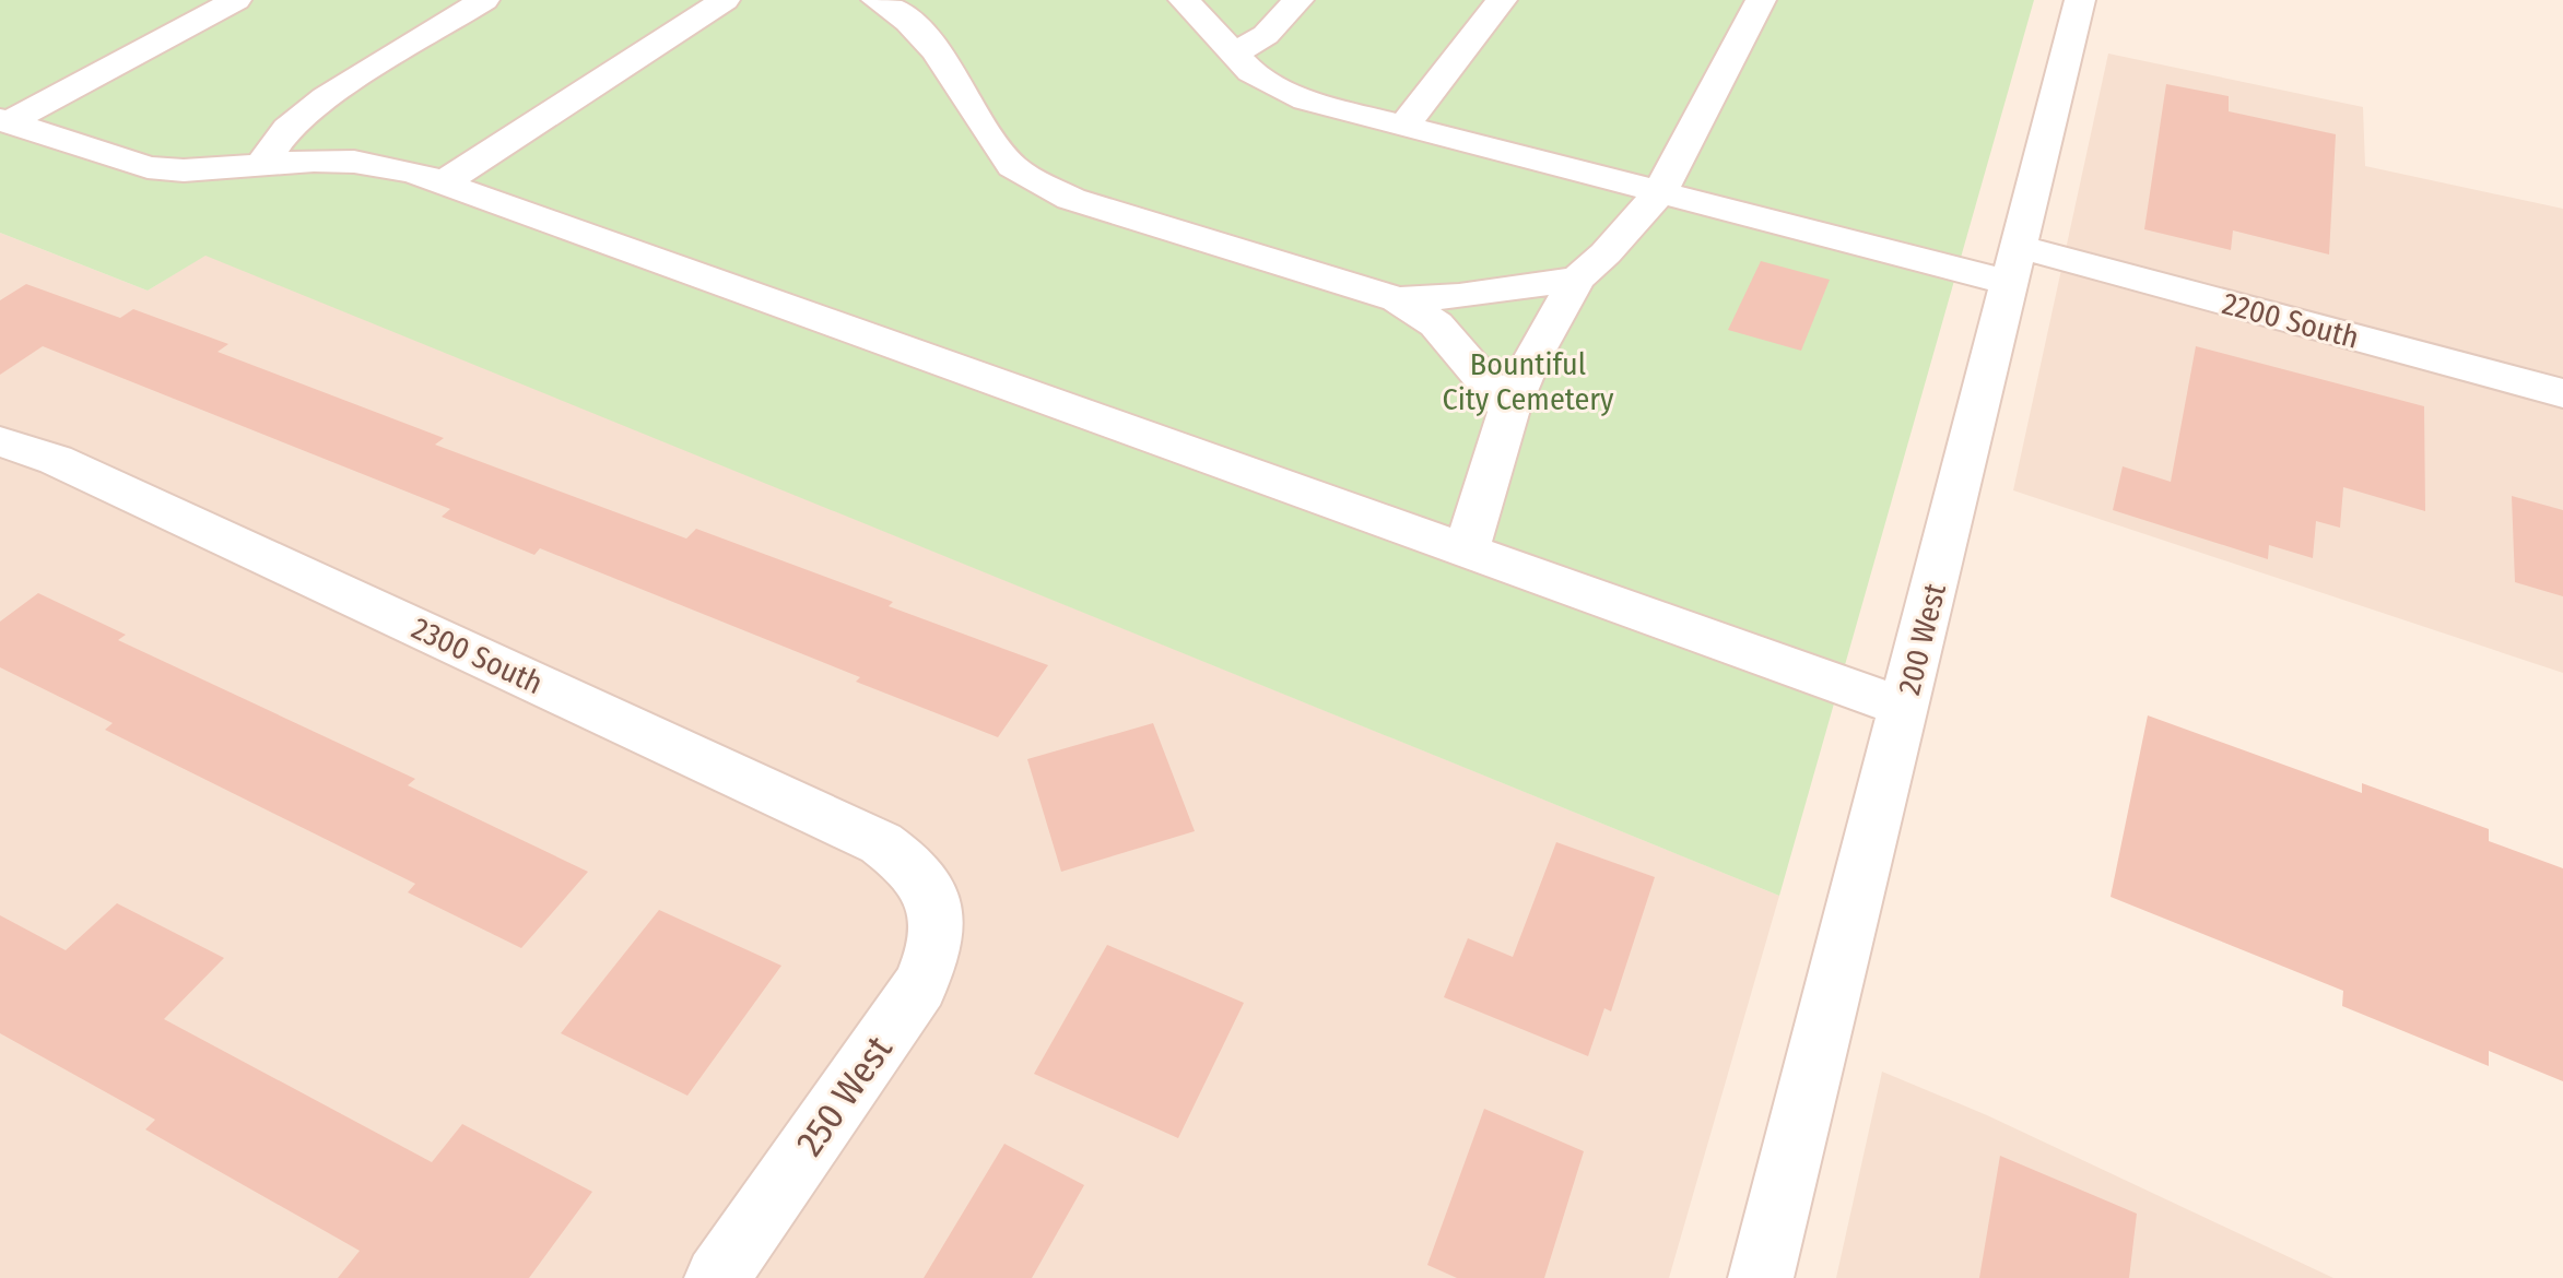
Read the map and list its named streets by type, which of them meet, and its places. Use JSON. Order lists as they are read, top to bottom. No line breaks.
{"streets":{"street":["2200 South","200 West","2300 South","250 West"]},"crossings":[["2200 South","200 West"],["2300 South","250 West"]],"parks":["Bountiful City Cemetery"]}
